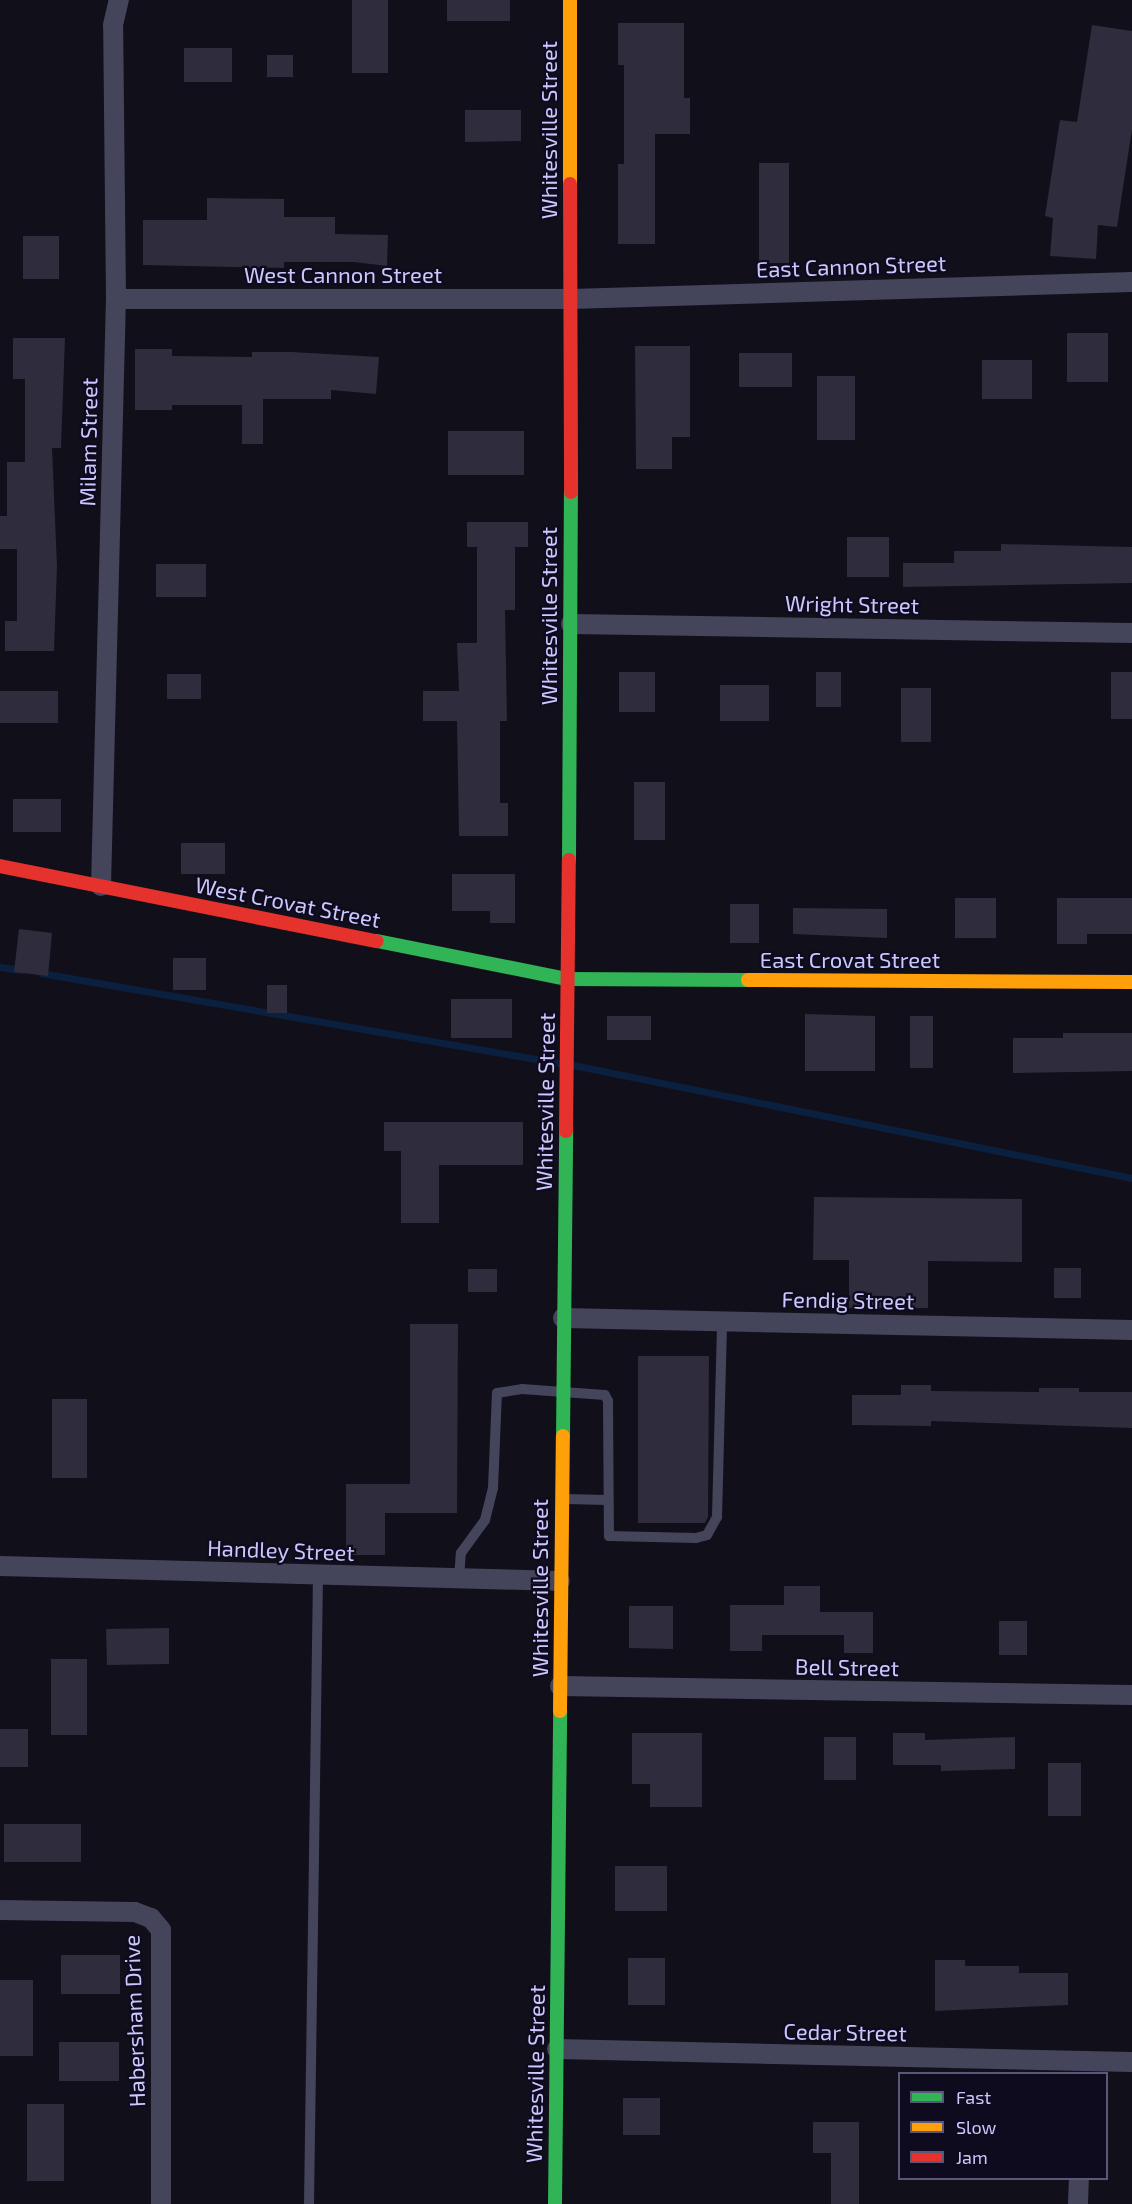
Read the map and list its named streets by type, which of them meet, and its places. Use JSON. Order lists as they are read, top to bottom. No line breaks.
{"streets":{"main road":["Whitesville Street","West Crovat Street","East Crovat Street"],"street":["East Cannon Street","West Cannon Street","Milam Street","Wright Street","Fendig Street","Handley Street","Bell Street","Habersham Drive","Cedar Street"]},"crossings":[["Whitesville Street","East Cannon Street"],["Whitesville Street","West Cannon Street"],["Whitesville Street","Wright Street"],["Whitesville Street","West Crovat Street"],["Whitesville Street","East Crovat Street"],["Whitesville Street","Fendig Street"],["Whitesville Street","Handley Street"],["Whitesville Street","Bell Street"],["Whitesville Street","Cedar Street"],["East Cannon Street","West Cannon Street"],["West Cannon Street","Milam Street"],["Milam Street","West Crovat Street"],["West Crovat Street","East Crovat Street"]],"legend":["Fast","Slow","Jam"]}
